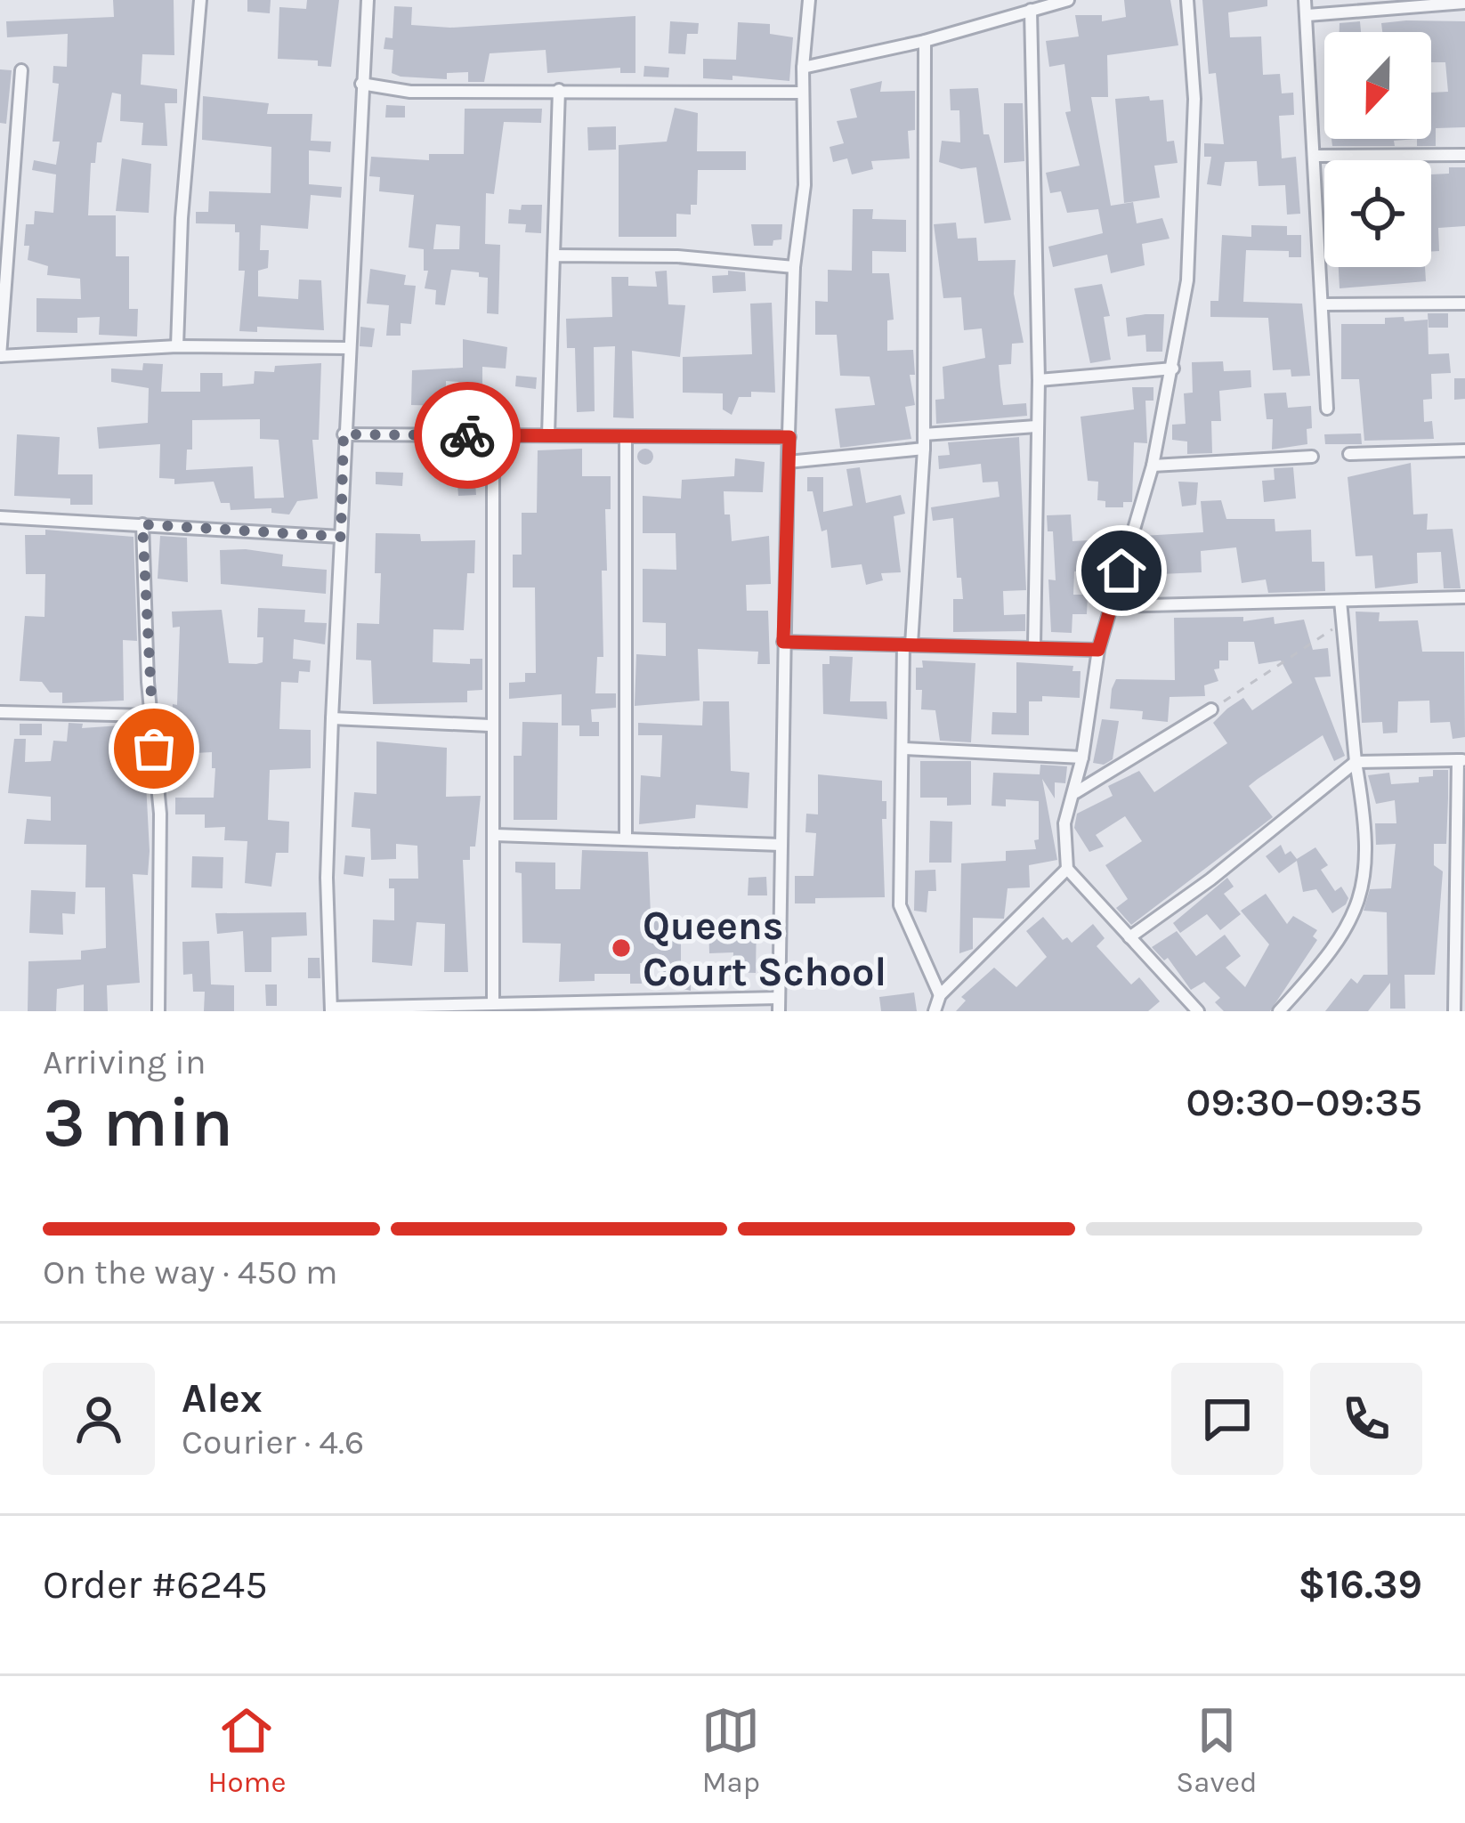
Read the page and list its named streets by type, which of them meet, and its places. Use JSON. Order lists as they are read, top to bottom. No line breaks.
{"places":["Queens Court School"],"north":"bottom","page":{"heading":["3 min","Arriving in","09:30–09:35"],"panel":["Alex","Courier · 4.6","Order #6245","$16.39"],"bar":"On the way · 450 m","tabs":["Home","Map","Saved"]}}
